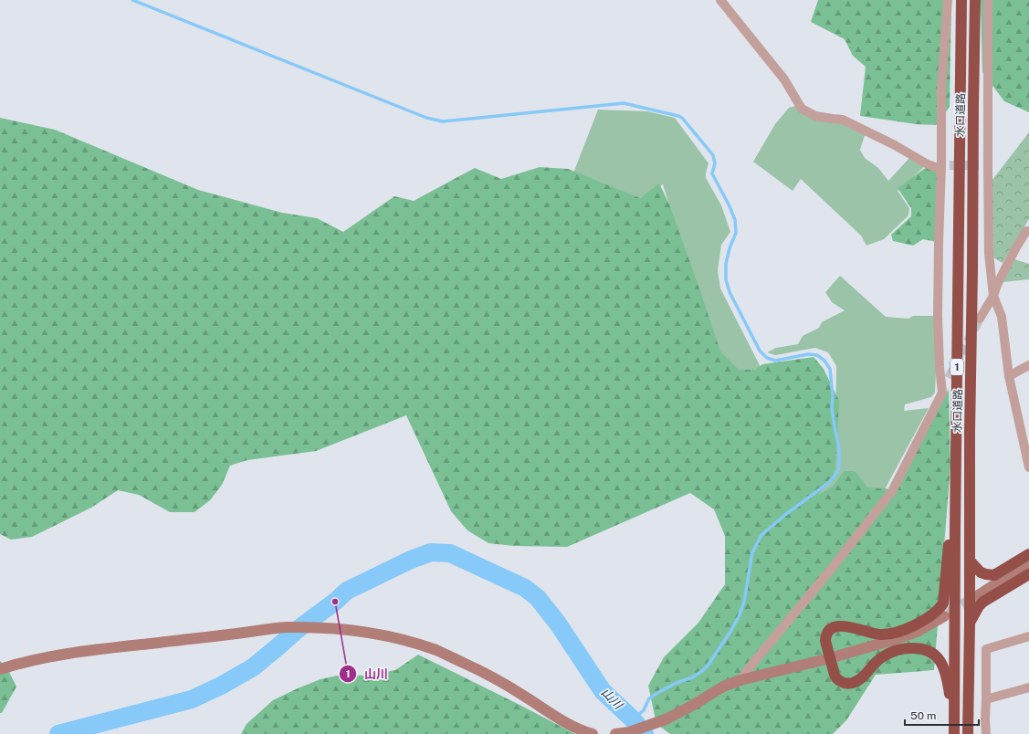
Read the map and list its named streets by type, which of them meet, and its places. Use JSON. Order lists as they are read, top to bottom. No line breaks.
{"streets":{"highway":["水口道路","1"]},"water":["山川"],"places":["山川"],"scale_bar":"50 m"}
